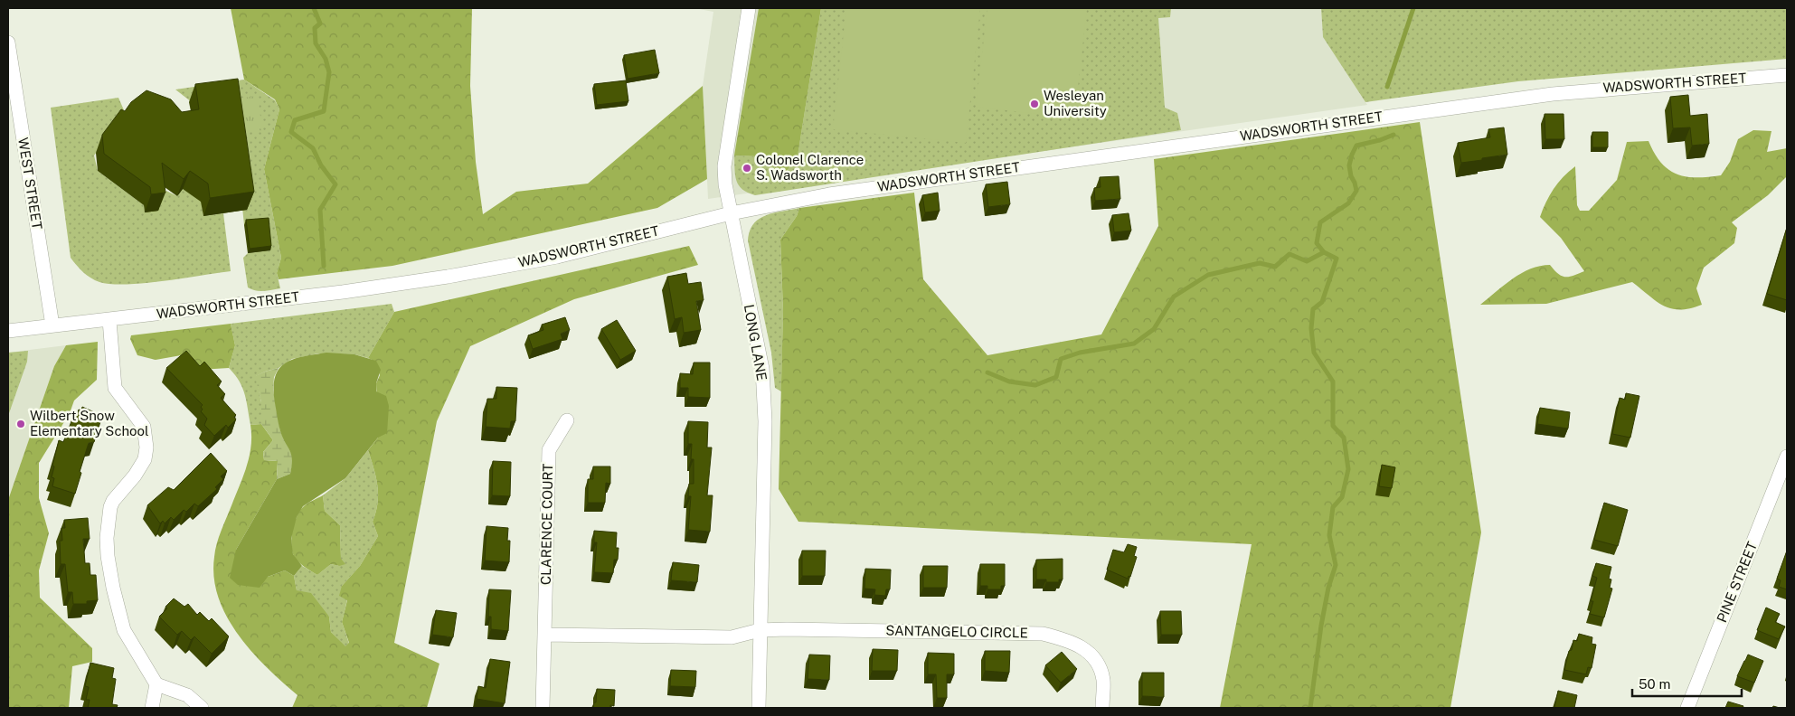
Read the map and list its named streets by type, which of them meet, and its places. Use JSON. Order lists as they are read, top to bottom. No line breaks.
{"streets":{"street":["WADSWORTH STREET","WEST STREET","LONG LANE","CLARENCE COURT","PINE STREET","SANTANGELO CIRCLE"]},"crossings":[["WADSWORTH STREET","WEST STREET"],["WADSWORTH STREET","LONG LANE"],["LONG LANE","SANTANGELO CIRCLE"]],"places":["Wesleyan University","Colonel Clarence S. Wadsworth","Wilbert Snow Elementary School"],"scale_bar":"50 m"}
